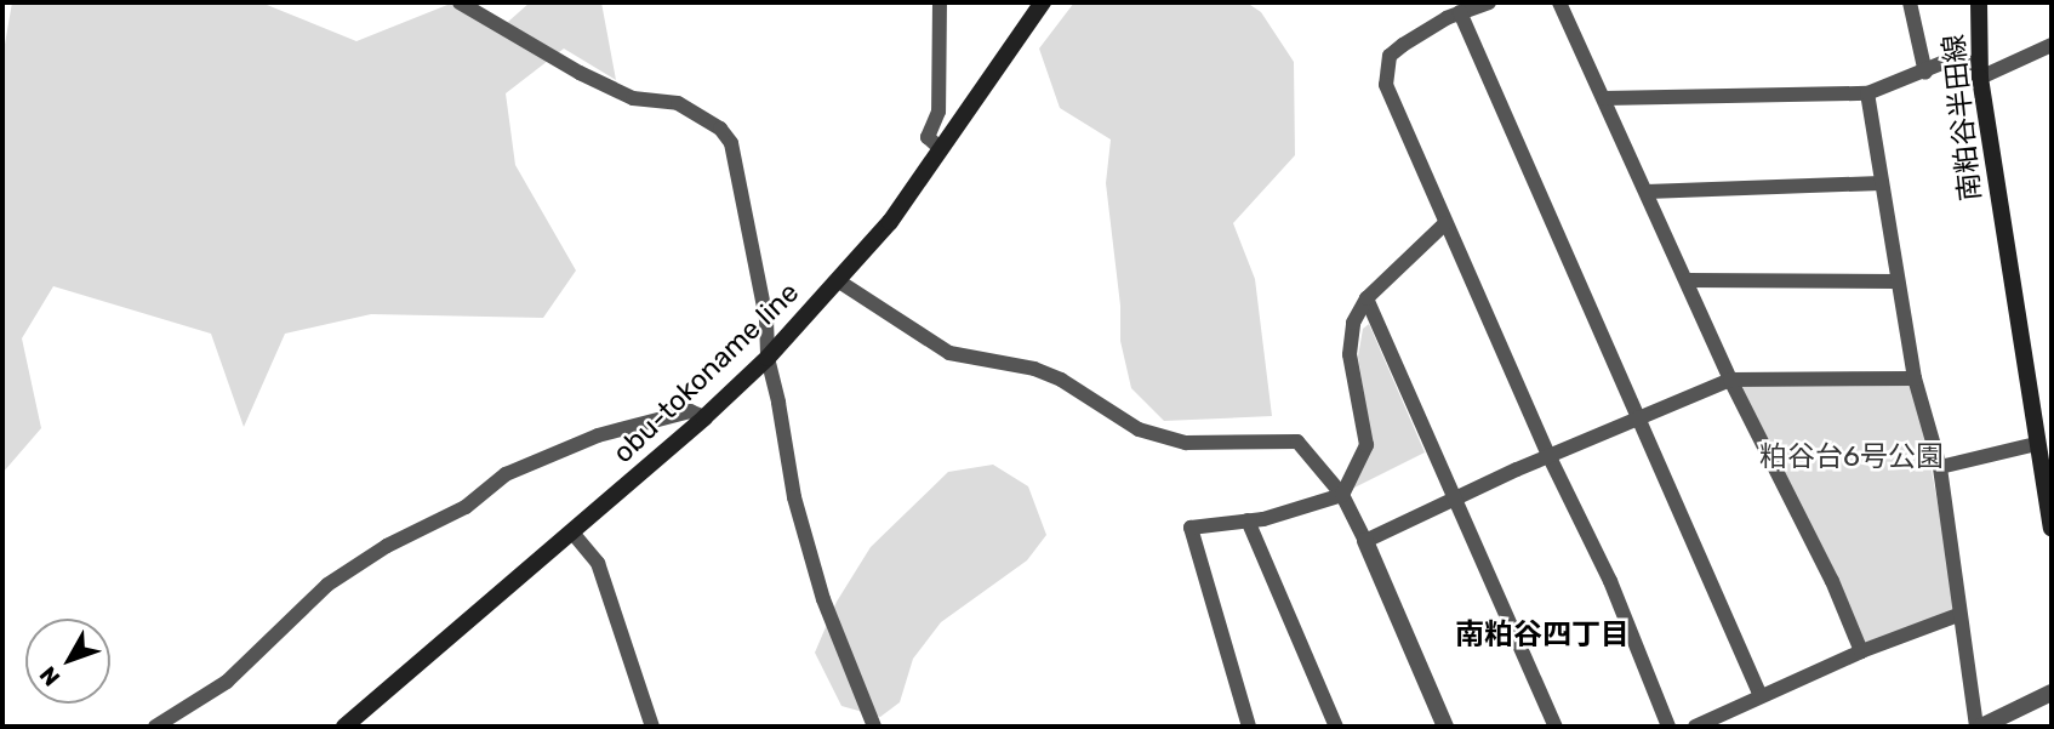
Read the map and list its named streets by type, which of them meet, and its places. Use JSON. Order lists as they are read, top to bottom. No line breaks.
{"streets":{"main road":["南粕谷半田線","obu-tokoname line"]},"districts":["南粕谷四丁目"],"parks":["粕谷台6号公園"],"north":"bottom left"}
